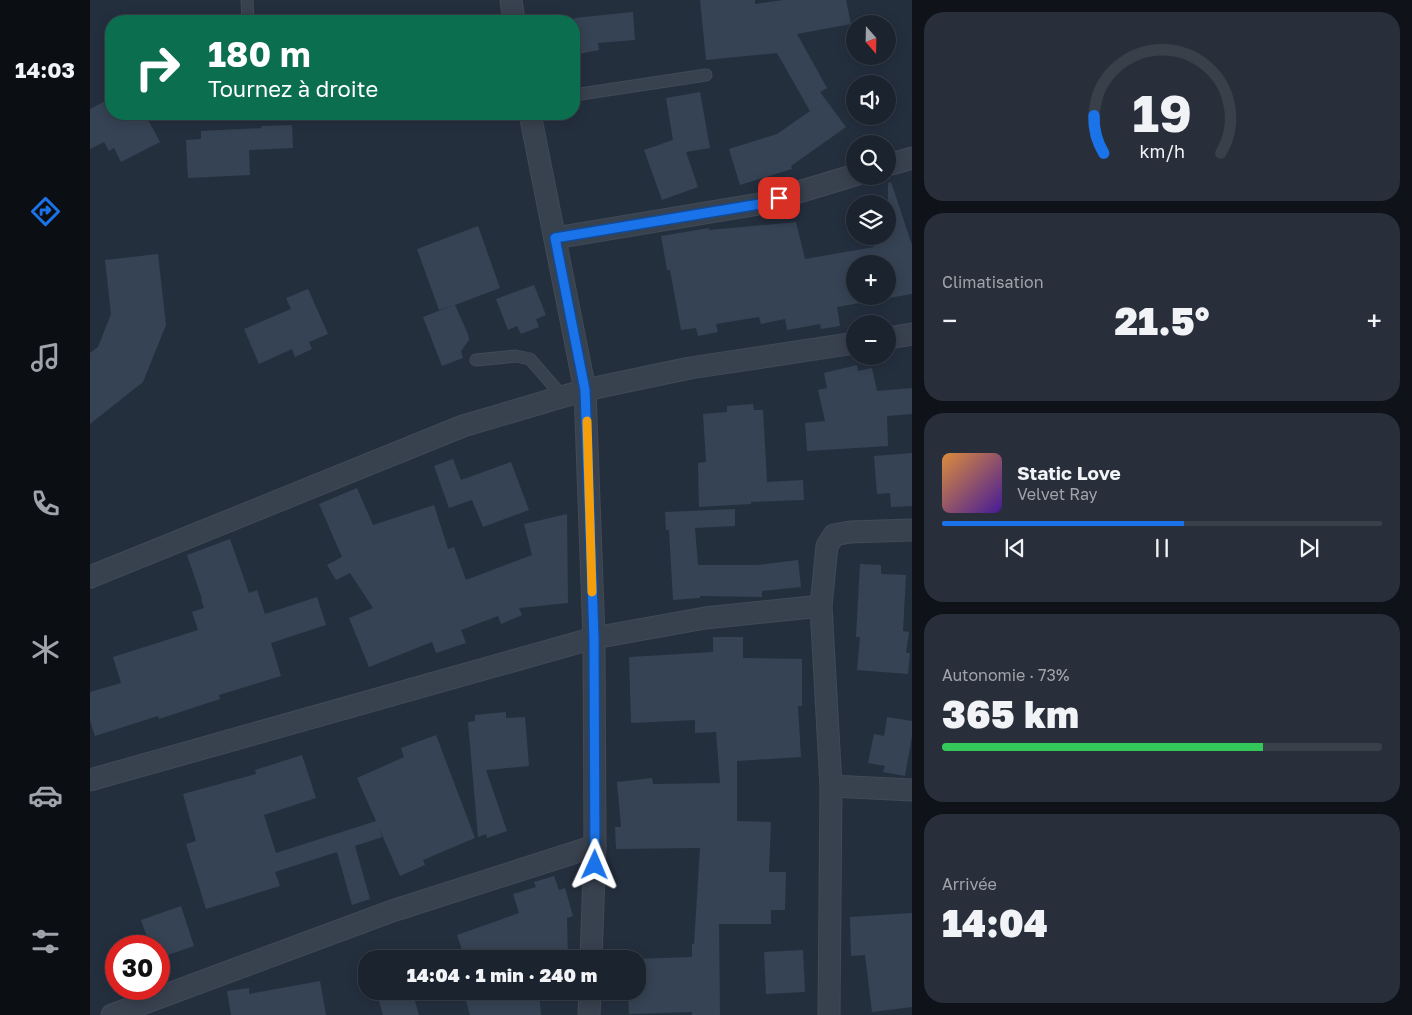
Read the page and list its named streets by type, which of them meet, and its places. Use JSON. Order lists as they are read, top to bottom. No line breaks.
{"north":"bottom","page":{"tabs":"14:03","map_buttons":["+","−"],"turn":["180 m","Tournez à droite"],"tile":["Climatisation",["Autonomie · 73%","365 km"],["Arrivée","14:04"]],"heat":["−","21.5°","+"],"song":["Static Love","Velvet Ray"],"limit":"30","trip":"14:04 · 1 min · 240 m","gauge":["19","km/h"]}}
